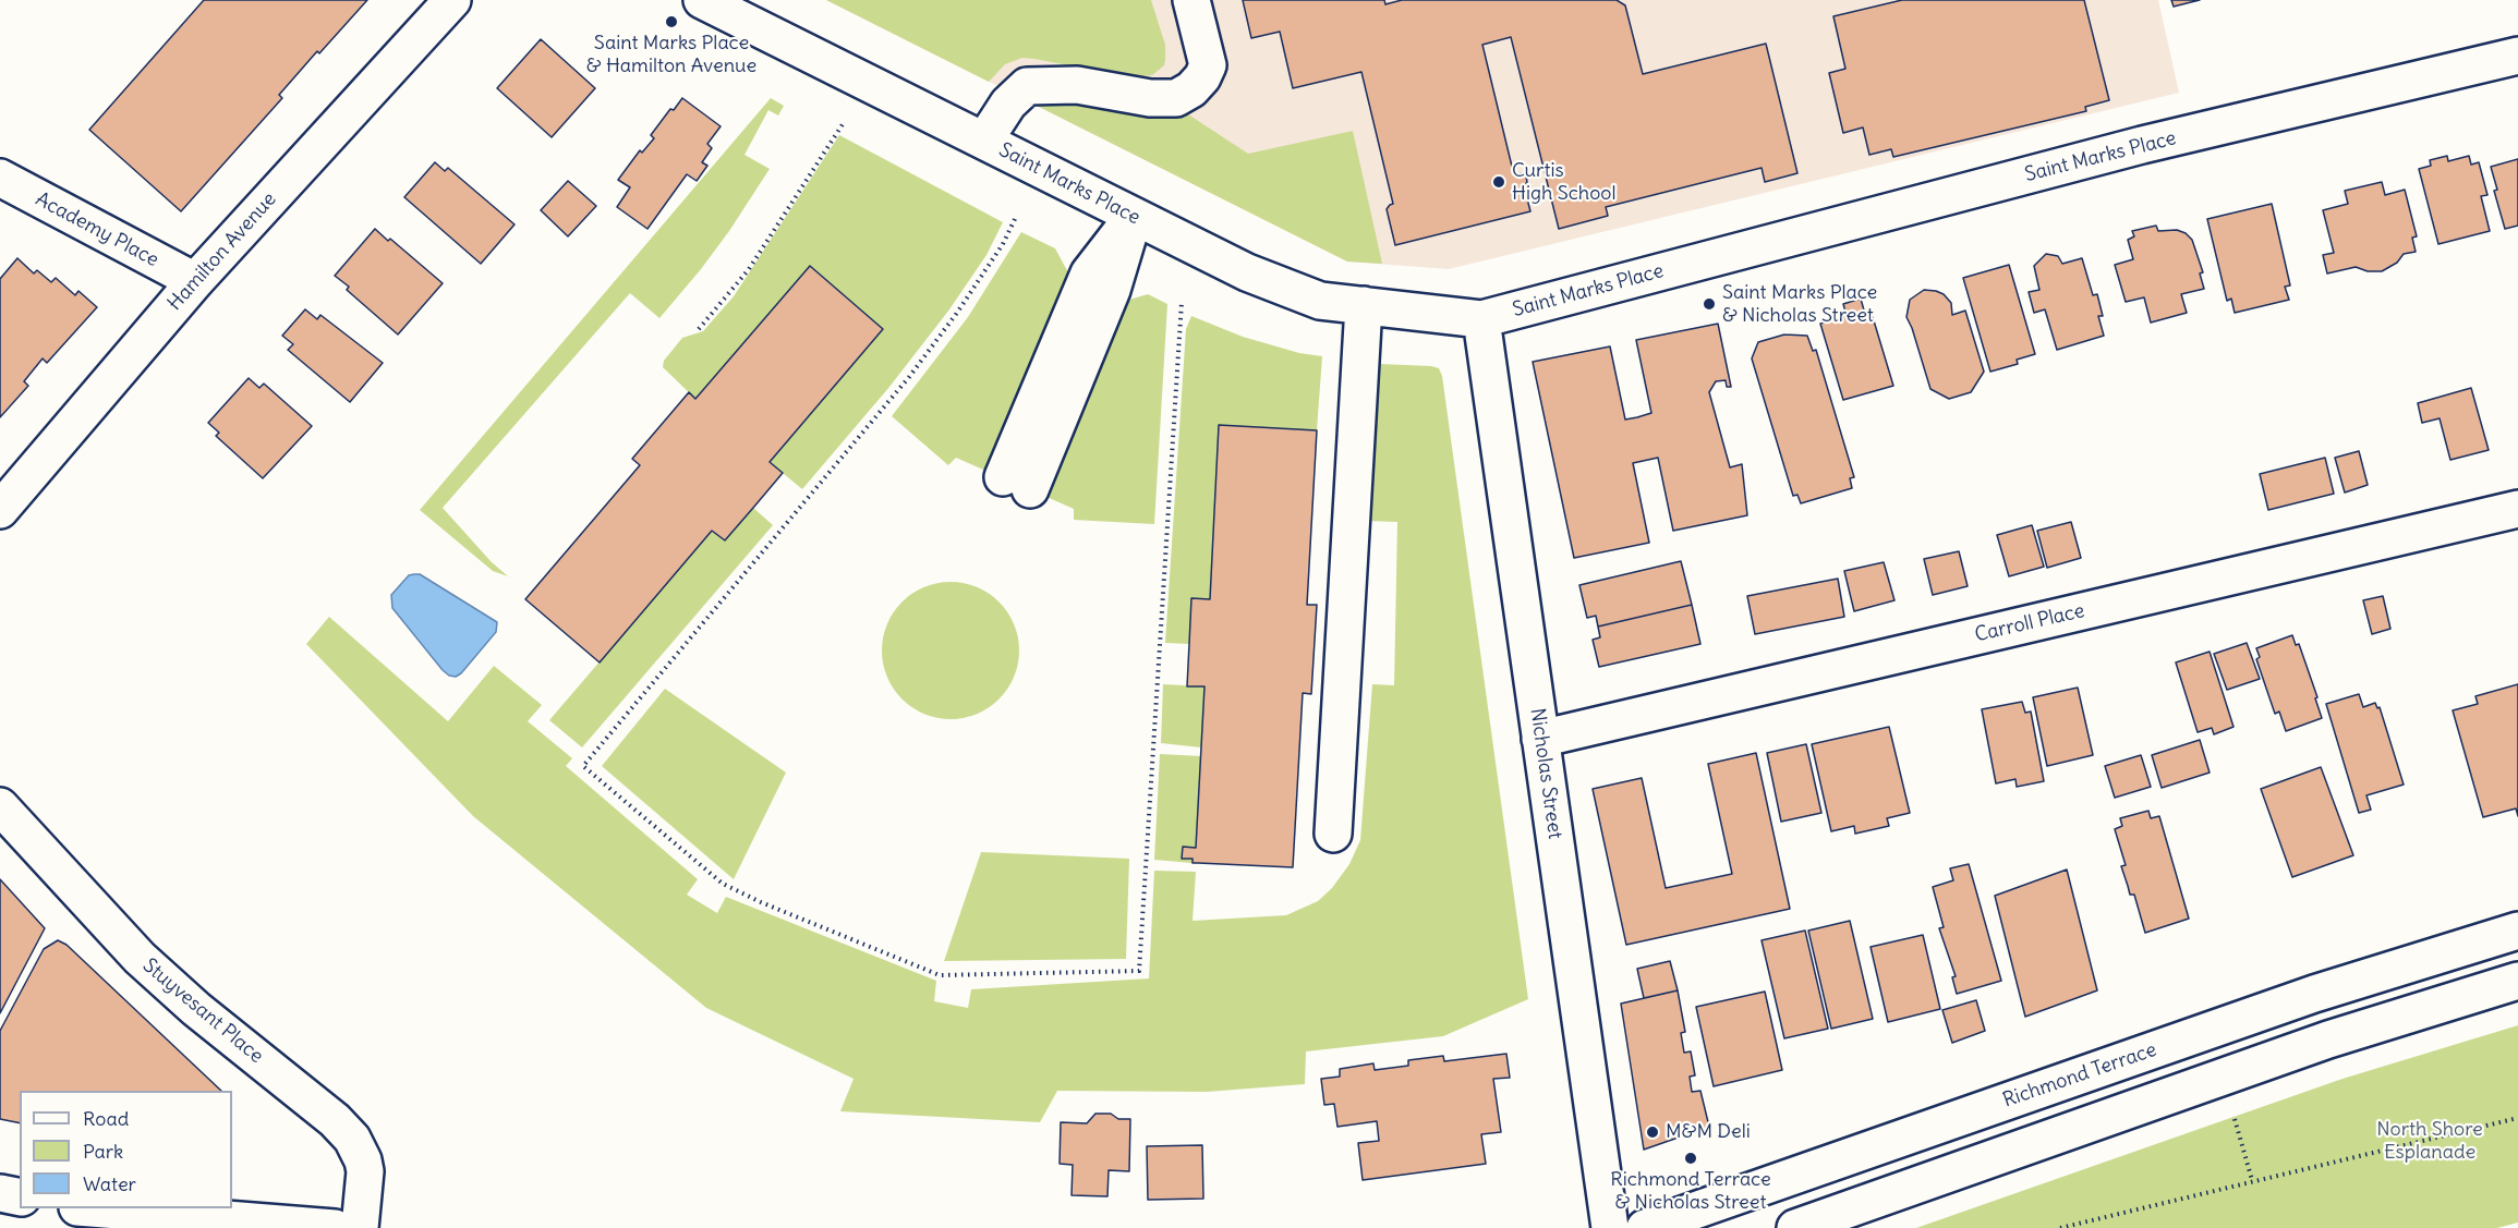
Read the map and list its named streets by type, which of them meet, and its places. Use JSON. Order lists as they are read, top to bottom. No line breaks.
{"streets":{"street":["Saint Marks Place","Academy Place","Hamilton Avenue","Carroll Place","Nicholas Street","Stuyvesant Place","Richmond Terrace"]},"crossings":[["Saint Marks Place","Nicholas Street"],["Academy Place","Hamilton Avenue"],["Carroll Place","Nicholas Street"]],"parks":["North Shore Esplanade"],"places":["Saint Marks Place & Hamilton Avenue","Curtis High School","Saint Marks Place & Nicholas Street","M&M Deli","Richmond Terrace & Nicholas Street"],"legend":["Road","Park","Water"]}
